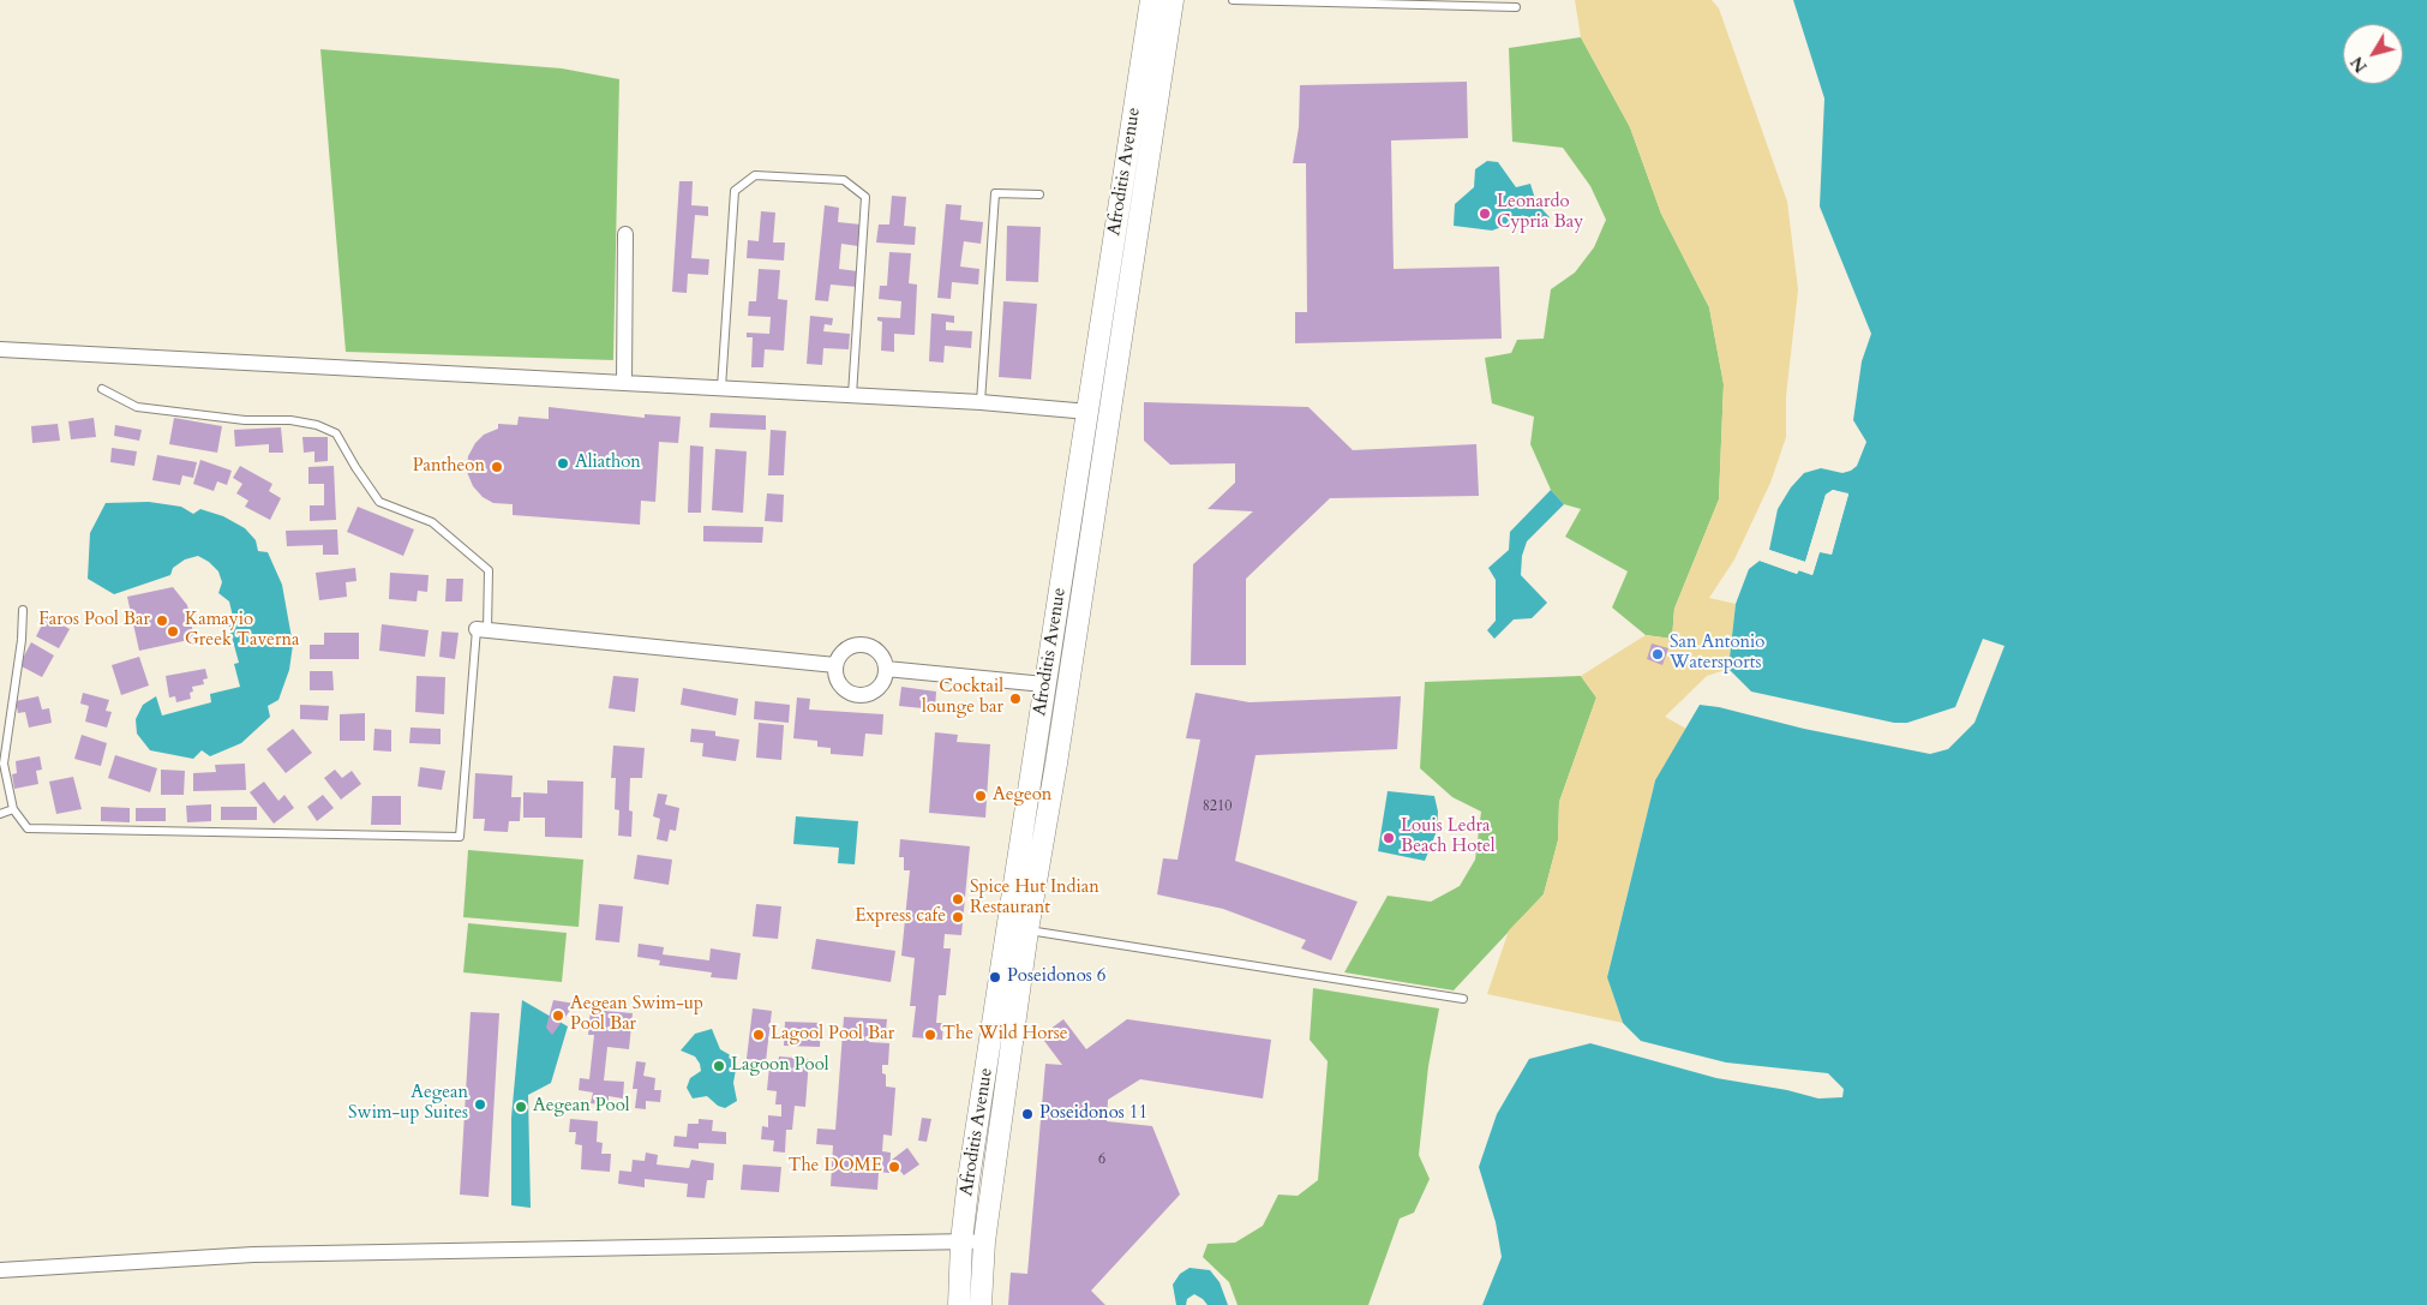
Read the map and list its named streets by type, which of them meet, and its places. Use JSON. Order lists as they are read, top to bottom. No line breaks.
{"streets":{"main road":["Afroditis Avenue"]},"places":["Leonardo Cypria Bay","Aliathon","Pantheon","Faros Pool Bar","Kamayio Greek Taverna","San Antonio Watersports","Cocktail lounge bar","Aegeon","Louis Ledra Beach Hotel","Spice Hut Indian Restaurant","Express cafe","Poseidonos 6","Aegean Swim-up Pool Bar","Lagool Pool Bar","The Wild Horse","Lagoon Pool","Aegean Swim-up Suites","Aegean Pool","Poseidonos 11","The DOME"],"house_numbers":["8210","6"],"north":"bottom left"}
